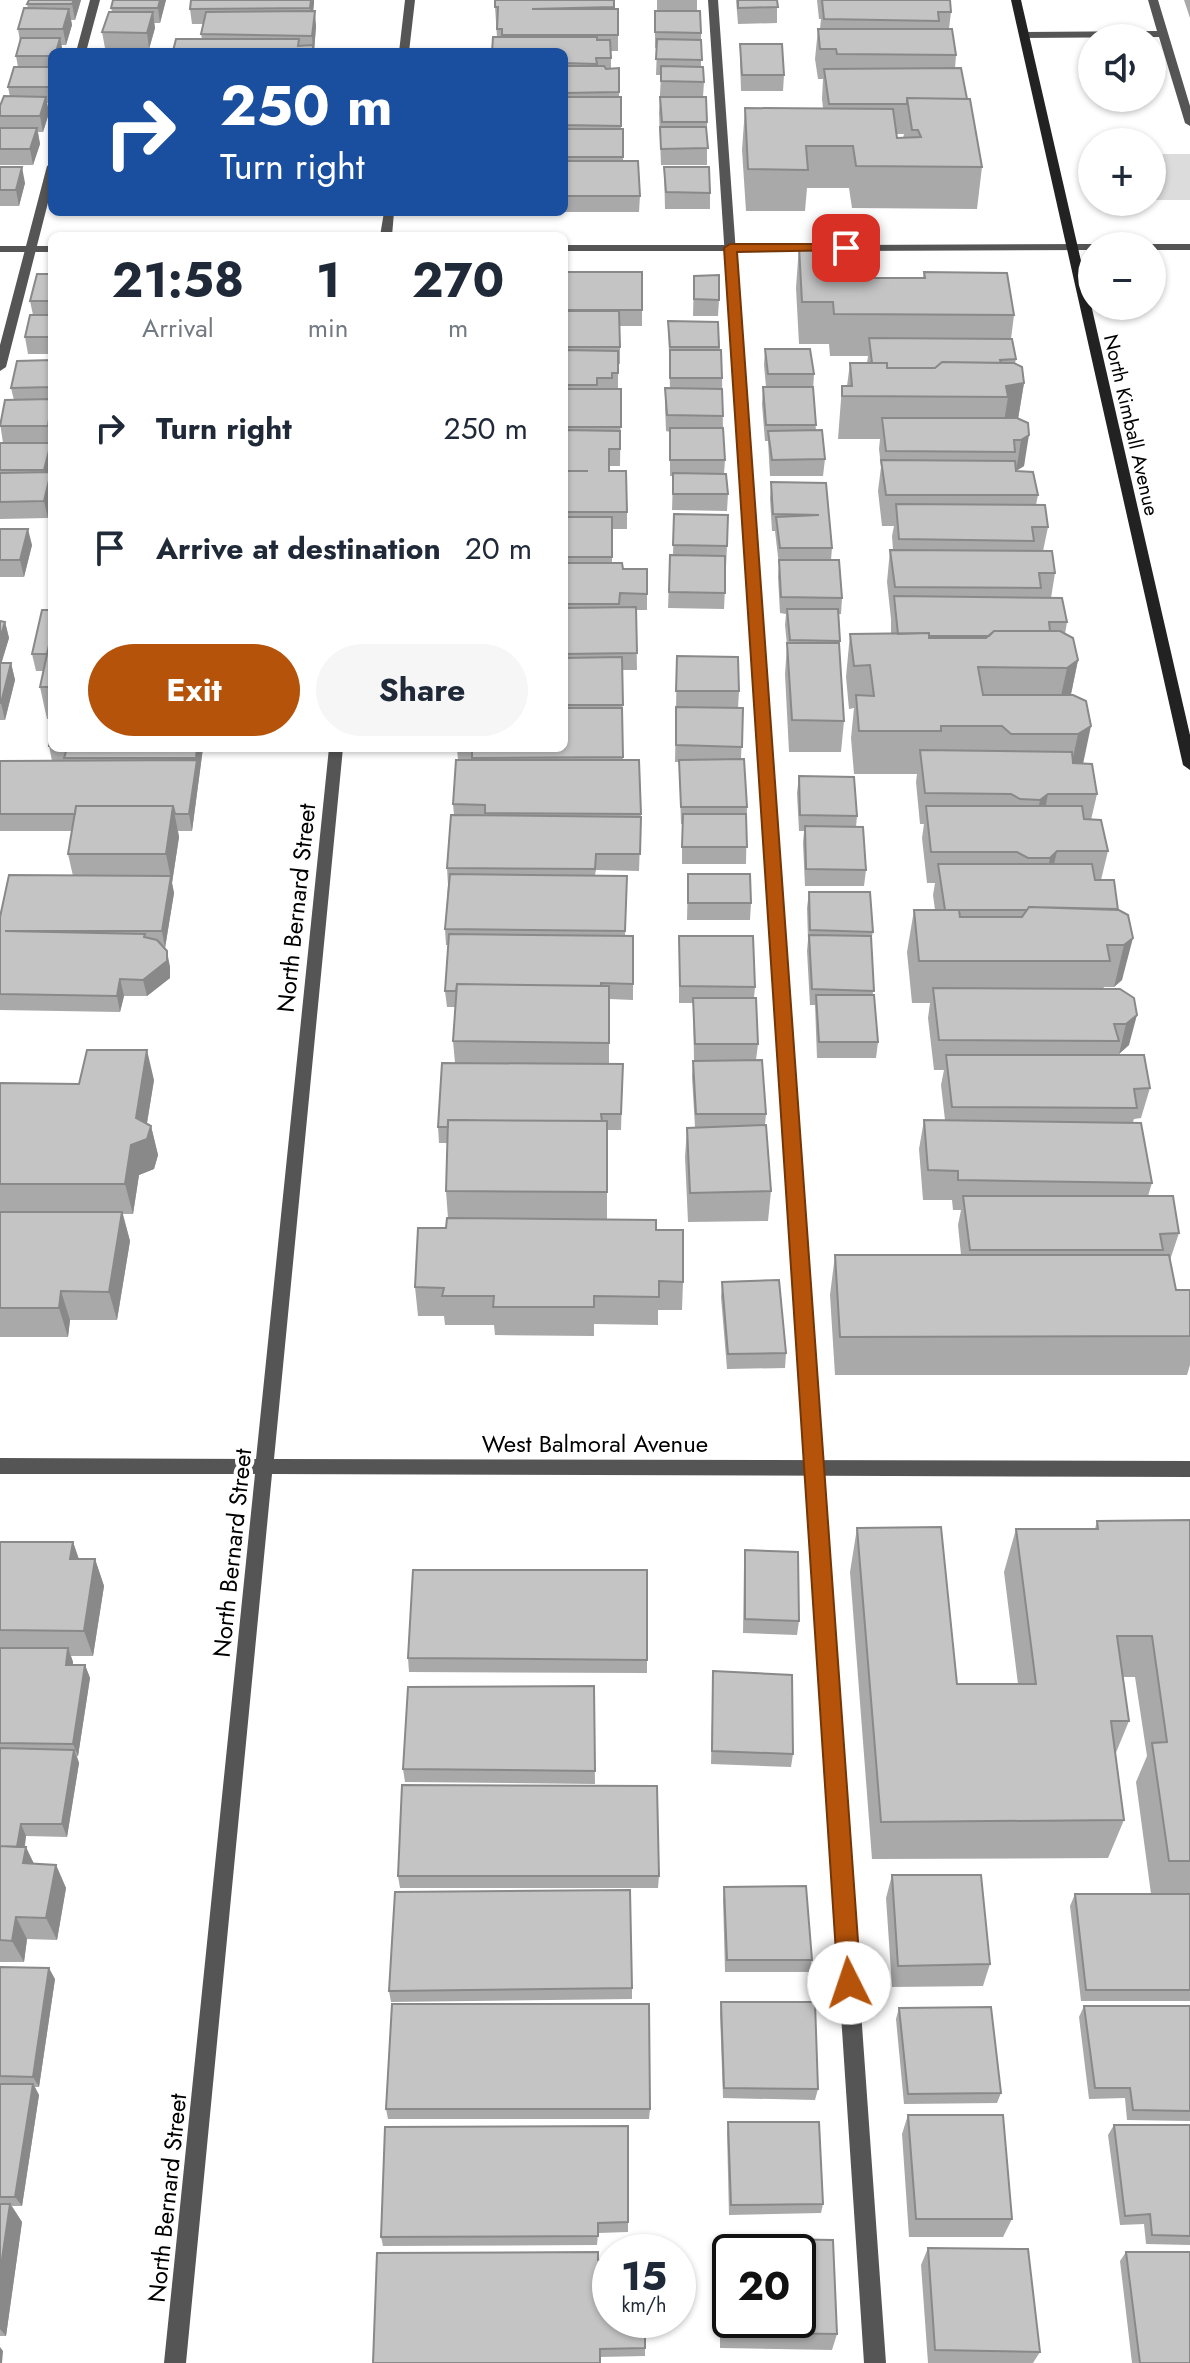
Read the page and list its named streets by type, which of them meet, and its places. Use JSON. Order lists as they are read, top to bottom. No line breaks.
{"streets":{"street":["North Kimball Avenue","North Bernard Street","West Balmoral Avenue"]},"crossings":[["North Bernard Street","West Balmoral Avenue"]],"page":{"map_buttons":["+","−"],"turn":["250 m","Turn right"],"eta":["21:58","Arrival","1","min","270","m"],"list":[{"name":"Turn right","value":"250 m"},{"name":"Arrive at destination","value":"20 m"}],"buttons":["Exit","Share"],"speed":"15 km/h","limit":"20"}}
